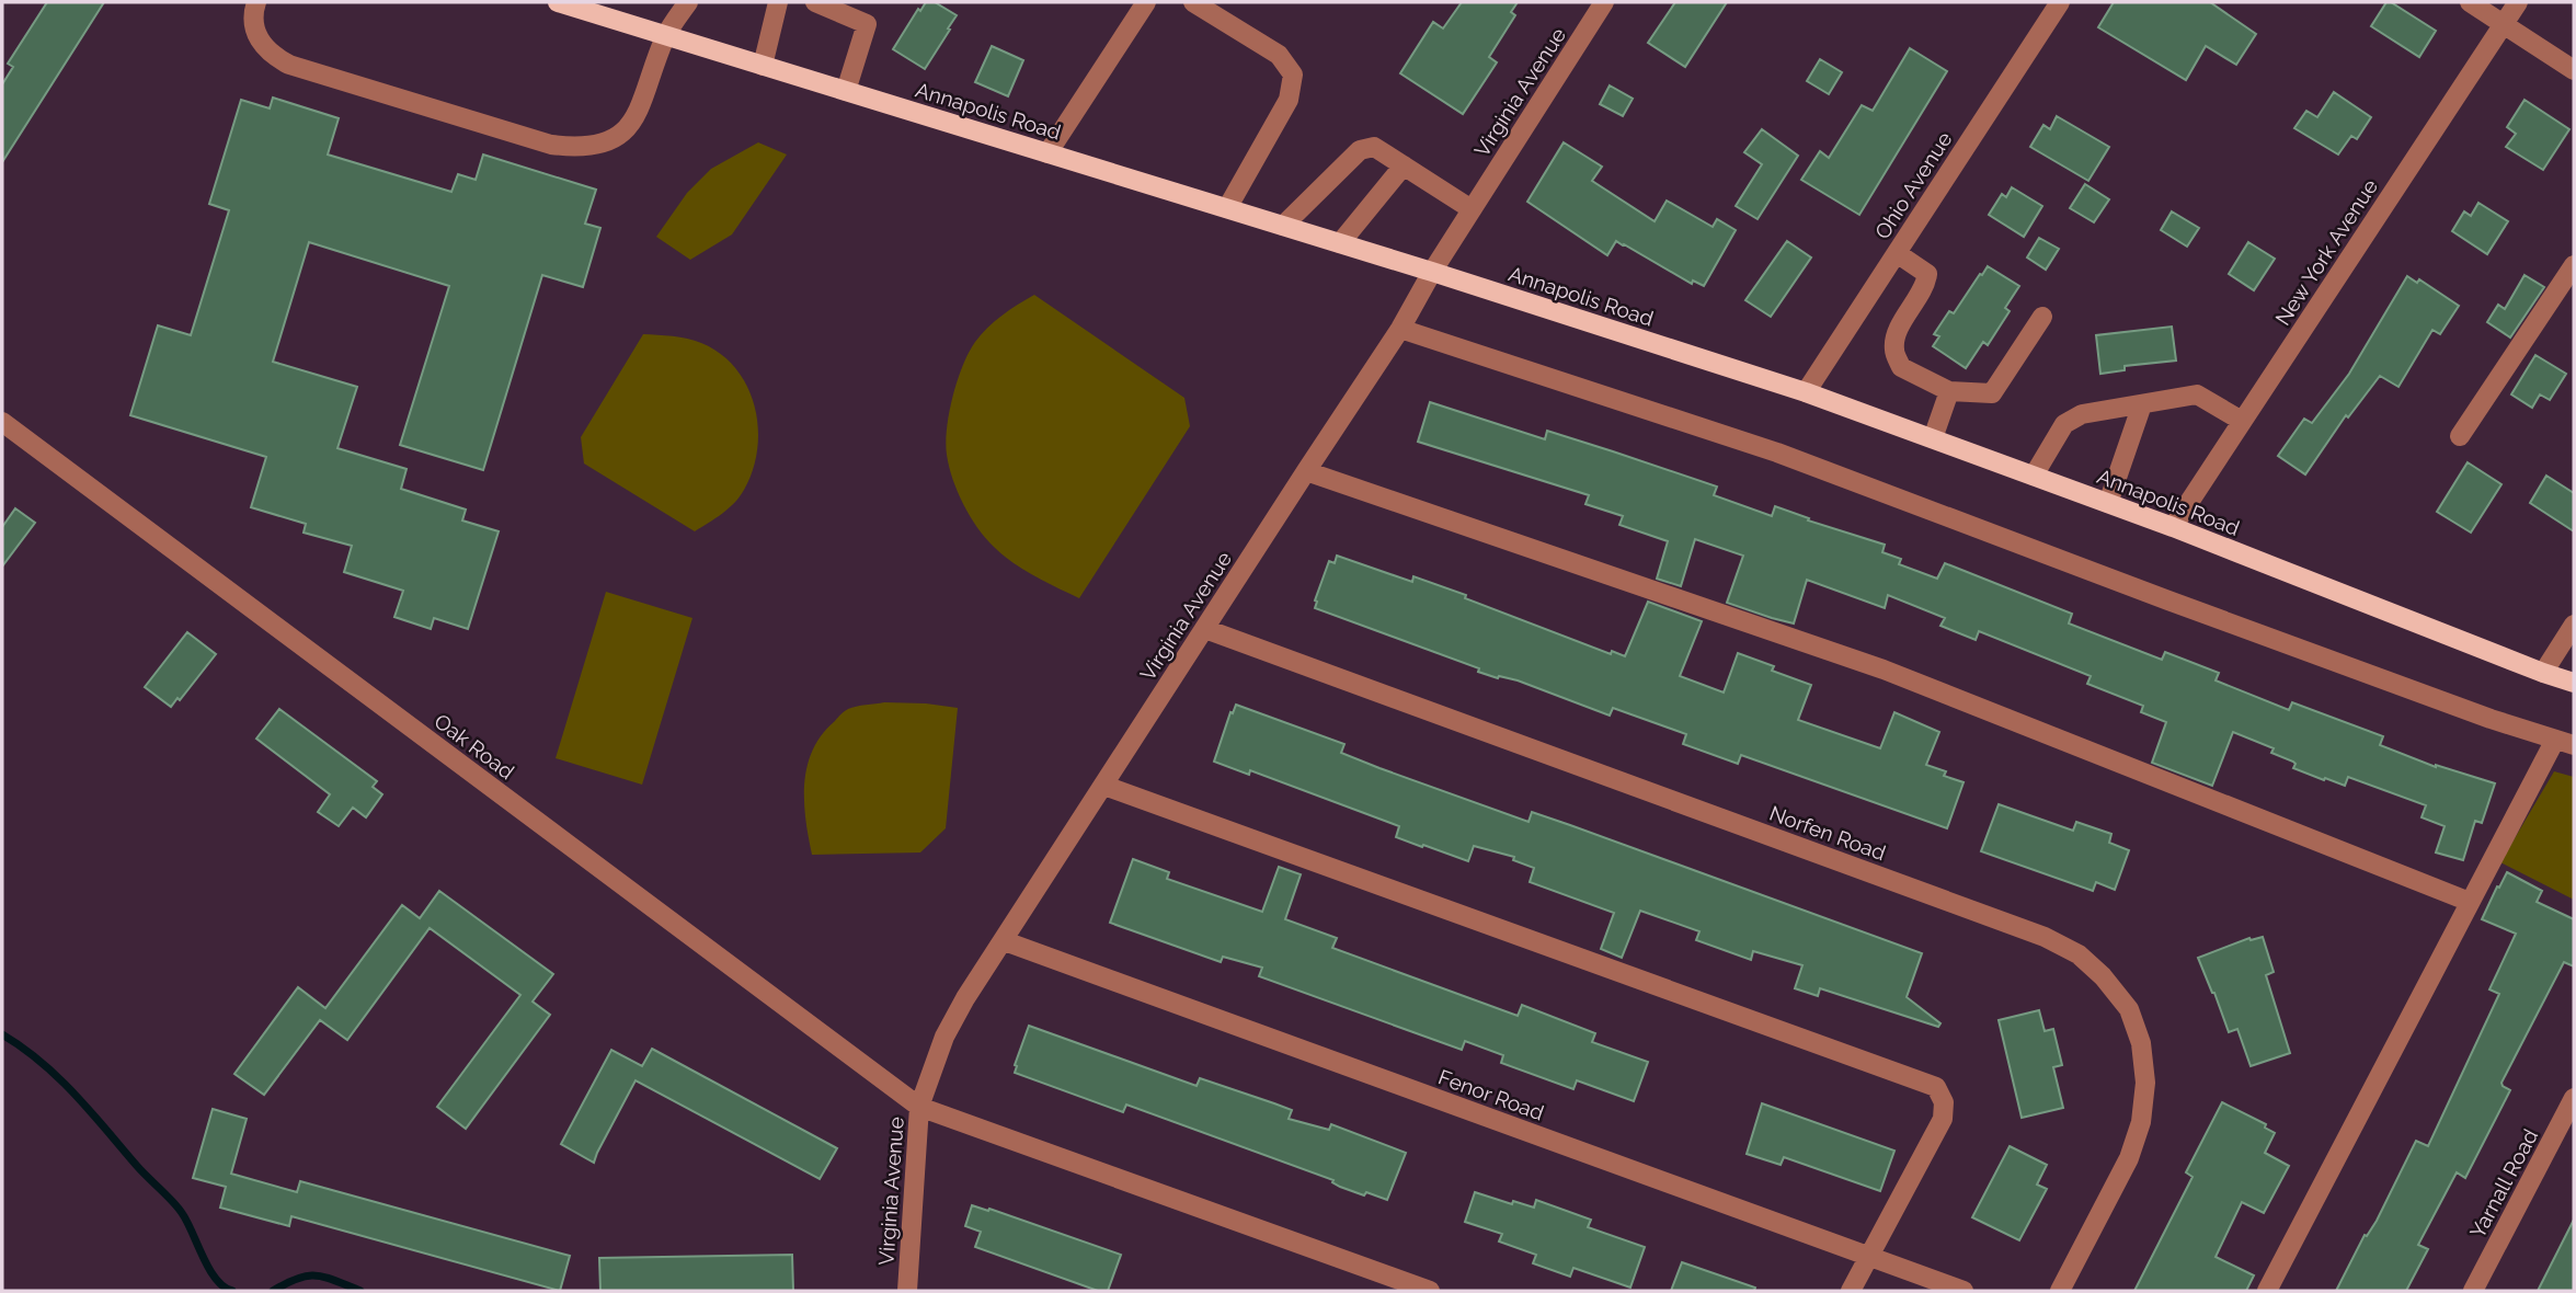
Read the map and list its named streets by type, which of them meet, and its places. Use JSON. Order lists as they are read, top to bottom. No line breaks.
{"streets":{"main road":["Annapolis Road"],"street":["Virginia Avenue","Ohio Avenue","New York Avenue","Oak Road","Norfen Road","Fenor Road","Yarnall Road"]},"crossings":[["Virginia Avenue","Annapolis Road"],["Virginia Avenue","Oak Road"],["Virginia Avenue","Norfen Road"],["Virginia Avenue","Fenor Road"],["Annapolis Road","Ohio Avenue"],["Annapolis Road","New York Avenue"]]}
